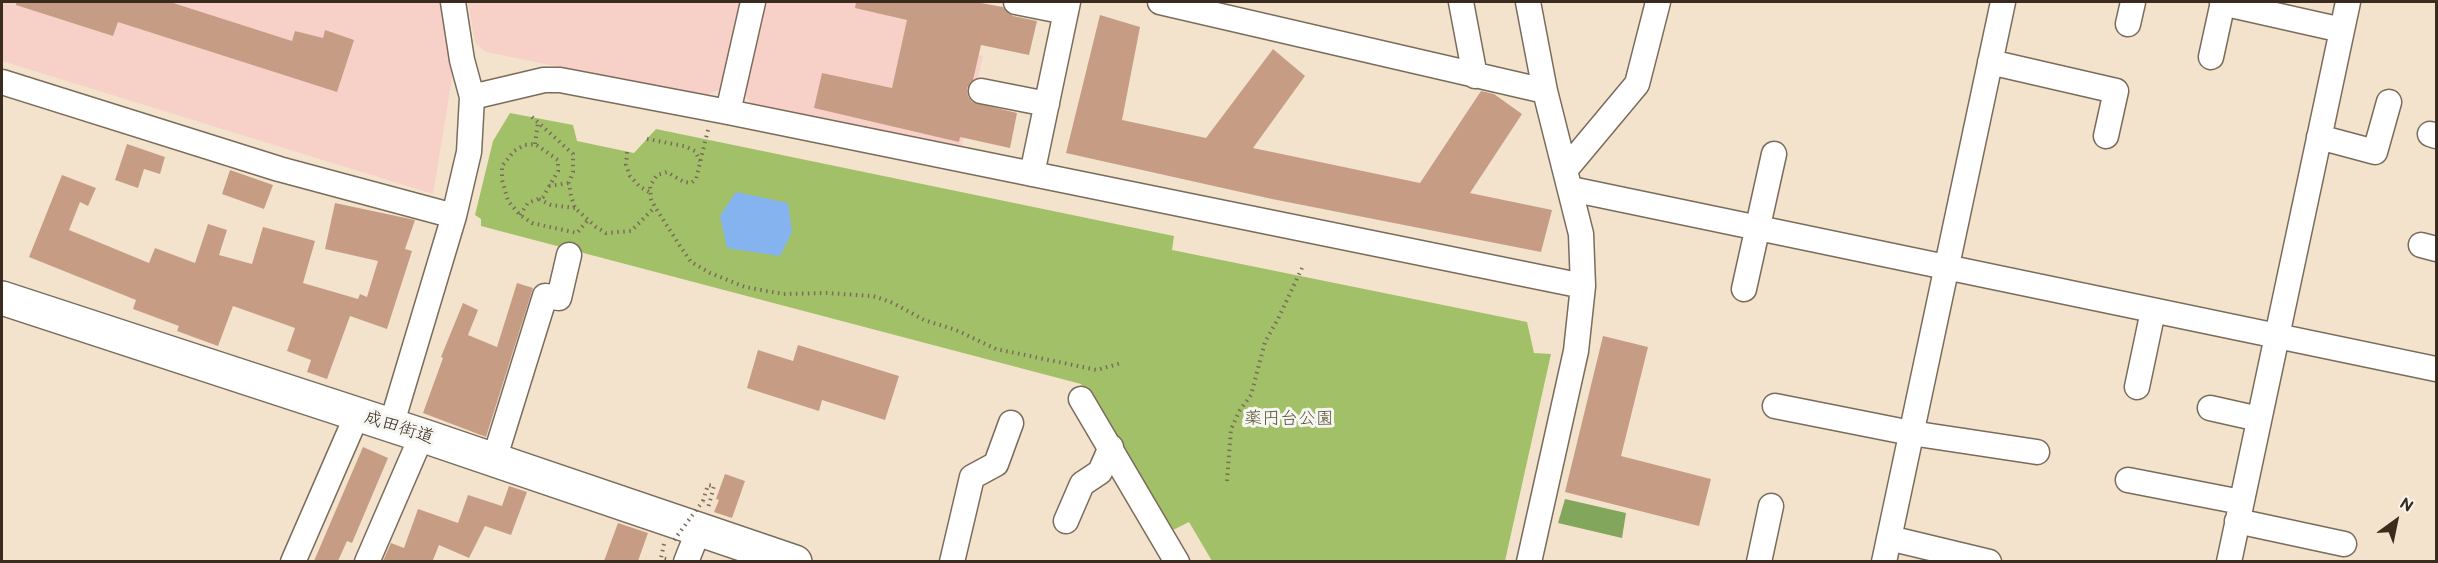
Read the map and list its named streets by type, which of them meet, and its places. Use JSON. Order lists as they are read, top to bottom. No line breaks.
{"streets":{"highway":["成田街道"]},"parks":["薬円台公園"],"north":"top right"}
